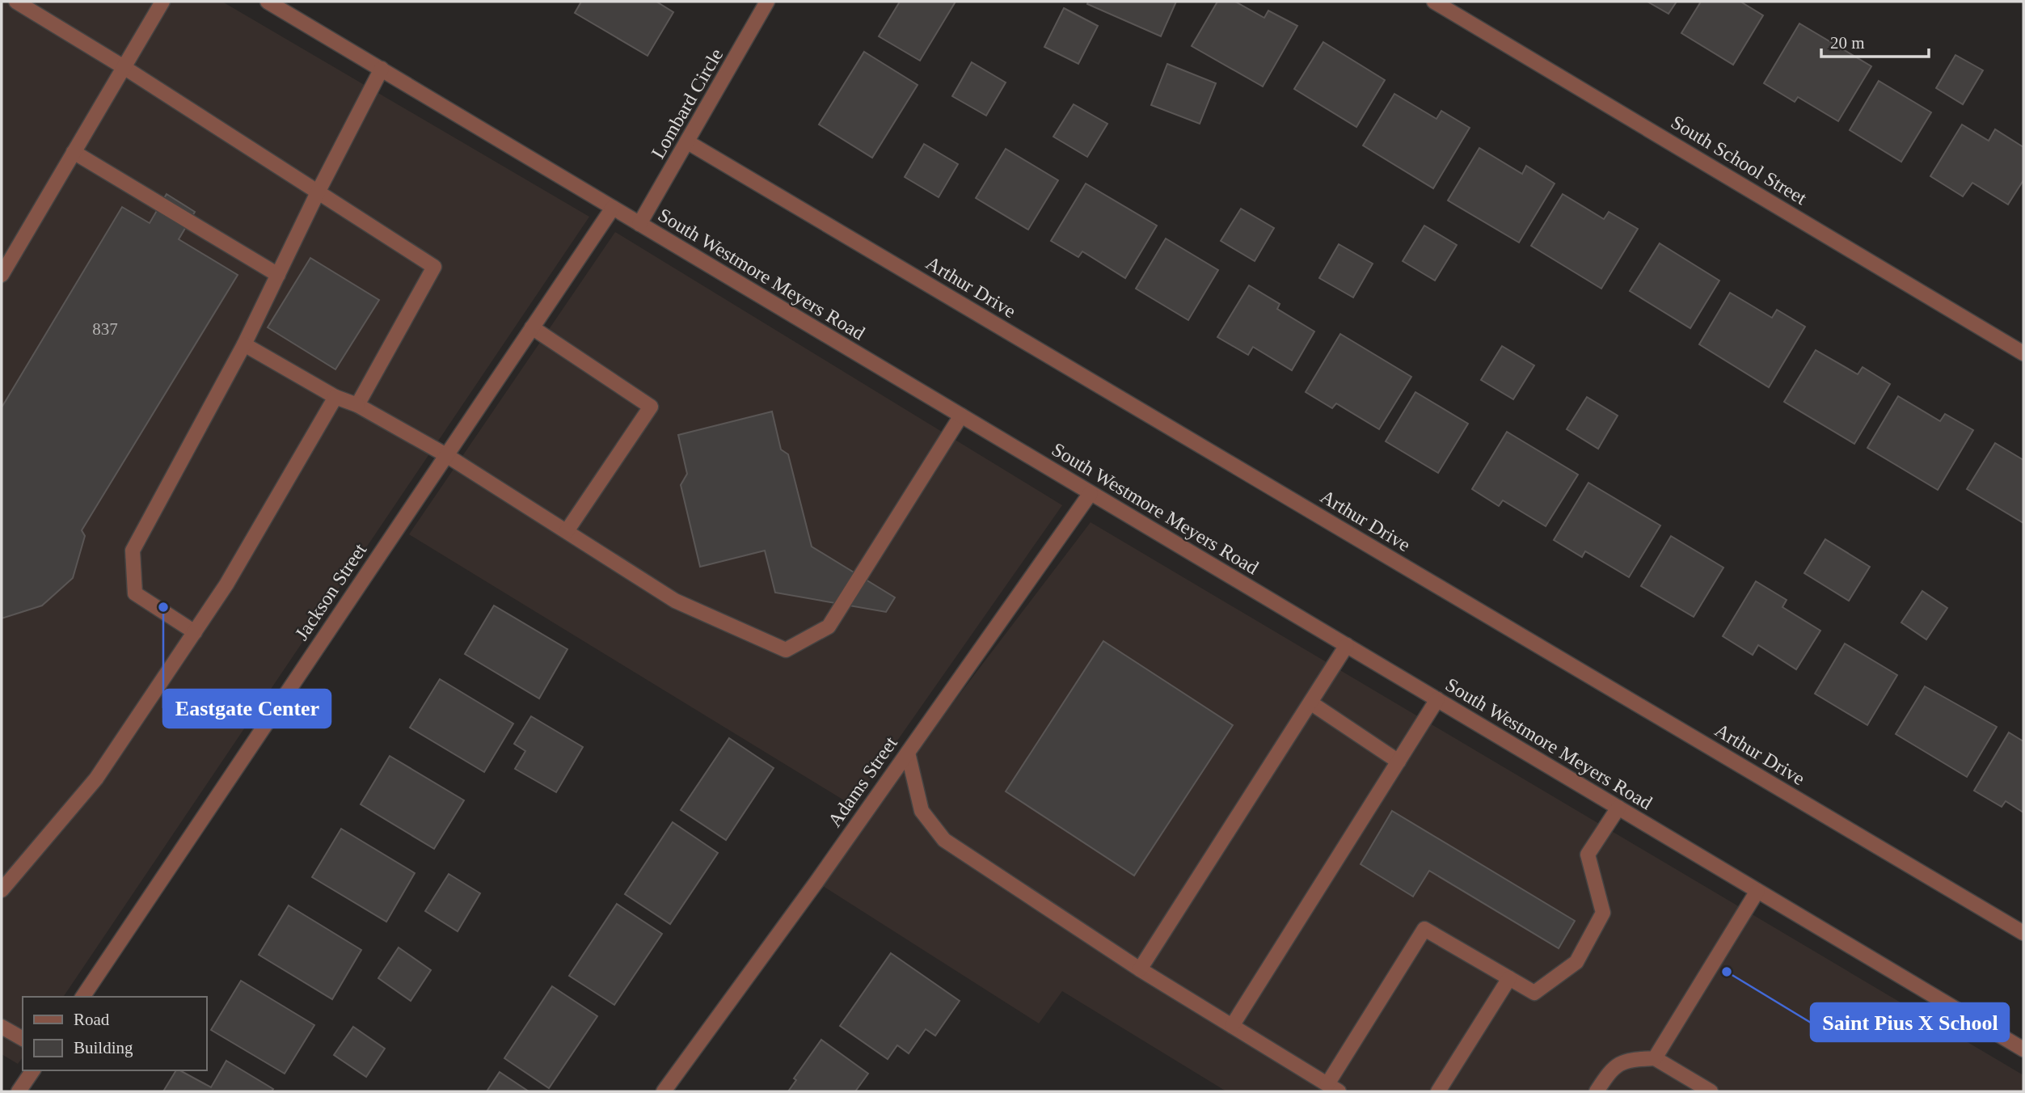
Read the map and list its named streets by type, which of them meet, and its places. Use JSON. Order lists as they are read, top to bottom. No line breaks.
{"streets":{"street":["Lombard Circle","South School Street","South Westmore Meyers Road","Arthur Drive","Jackson Street","Adams Street"]},"crossings":[["Lombard Circle","South Westmore Meyers Road"],["Lombard Circle","Arthur Drive"],["South Westmore Meyers Road","Jackson Street"],["South Westmore Meyers Road","Adams Street"]],"places":["Eastgate Center","Saint Pius X School"],"house_numbers":["837"],"legend":["Road","Building"],"scale_bar":"20 m"}
